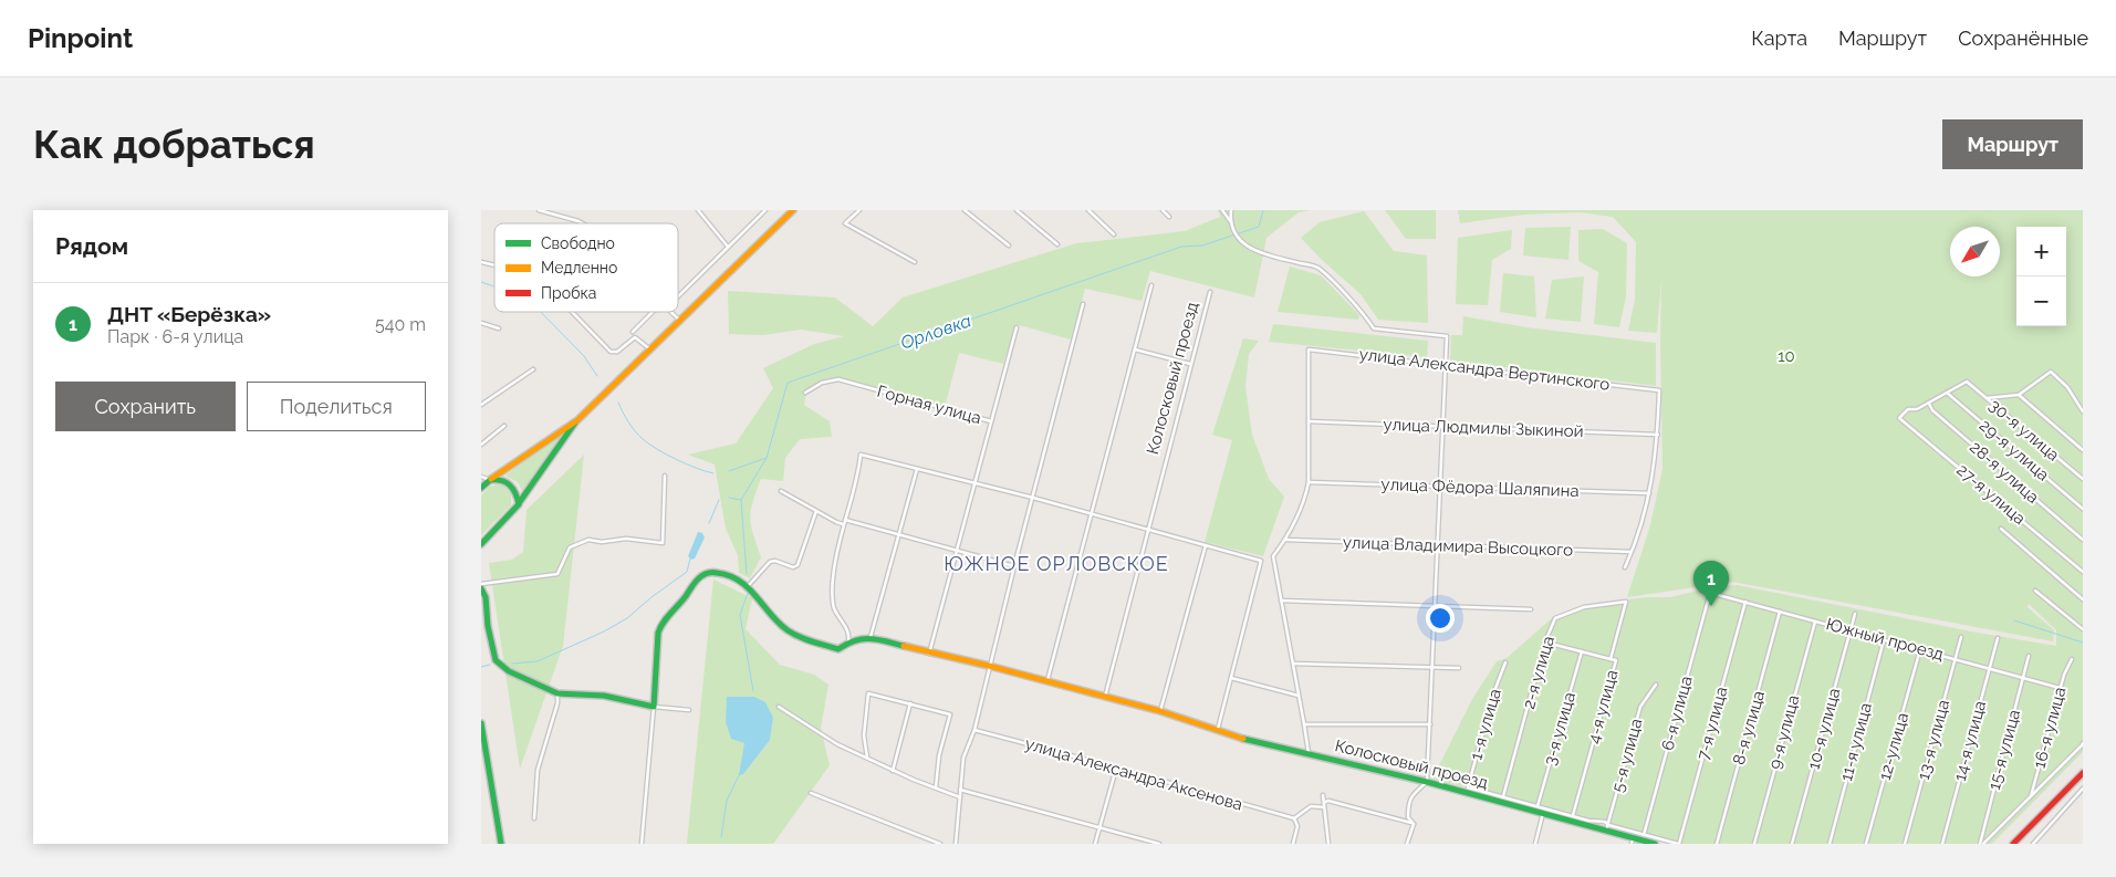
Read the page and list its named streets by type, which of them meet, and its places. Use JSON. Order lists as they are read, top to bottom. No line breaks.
{"streets":{"street":["улица Александра Вертинского","Колосковый проезд","Горная улица","улица Людмилы Зыкиной","30-я улица","29-я улица","28-я улица","улица Фёдора Шаляпина","27-я улица","улица Владимира Высоцкого","Южный проезд","2-я улица","4-я улица","6-я улица","7-я улица","1-я улица","8-я улица","16-я улица","3-я улица","10-я улица","9-я улица","13-я улица","14-я улица","11-я улица","12-улица","15-я улица","5-я улица","улица Александра Аксенова"]},"crossings":[["улица Александра Вертинского","улица Людмилы Зыкиной"],["Колосковый проезд","Горная улица"],["Колосковый проезд","5-я улица"],["30-я улица","29-я улица"],["28-я улица","27-я улица"],["Южный проезд","6-я улица"],["Южный проезд","7-я улица"],["Южный проезд","8-я улица"],["Южный проезд","16-я улица"],["Южный проезд","10-я улица"],["Южный проезд","9-я улица"],["Южный проезд","13-я улица"],["Южный проезд","14-я улица"],["Южный проезд","11-я улица"],["Южный проезд","12-улица"],["Южный проезд","15-я улица"],["2-я улица","4-я улица"],["2-я улица","1-я улица"]],"districts":["ЮЖНОЕ ОРЛОВСКОЕ"],"water":["Орловка"],"parks":["10"],"legend":["Свободно","Медленно","Пробка"],"north":"bottom left","page":{"header":"Pinpoint","nav":["Карта","Маршрут","Сохранённые"],"buttons":["Маршрут",["Сохранить","Поделиться"]],"title":"Как добраться","heading":"Рядом","map_buttons":["+","−"],"list":[{"mark":"1","name":"ДНТ «Берёзка»","note":"Парк · 6-я улица","value":"540 m"}],"pins":"1"}}
